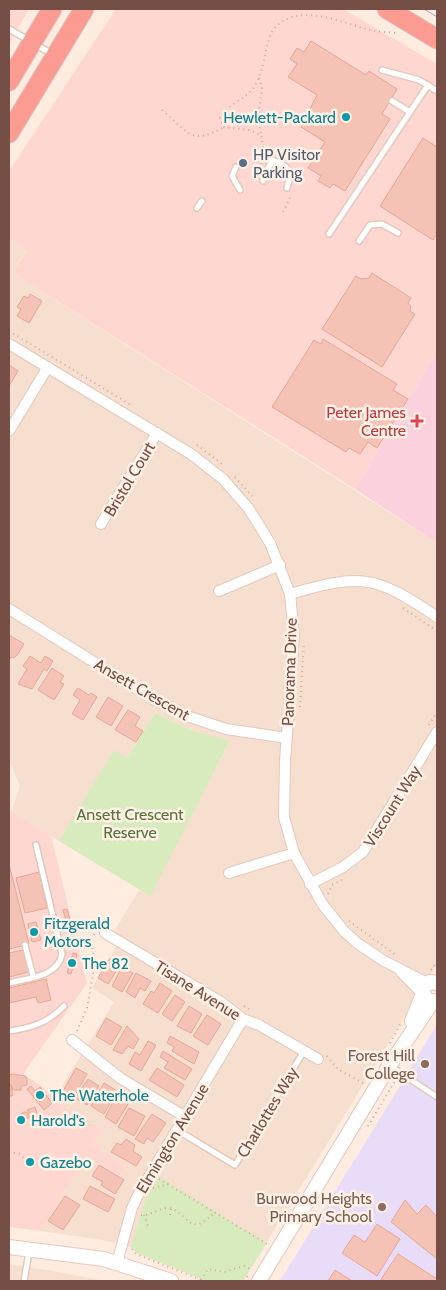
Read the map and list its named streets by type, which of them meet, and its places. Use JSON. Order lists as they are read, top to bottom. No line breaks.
{"streets":{"street":["Bristol Court","Panorama Drive","Ansett Crescent","Viscount Way","Tisane Avenue","Elmington Avenue"],"lane":["Charlottes Way"]},"crossings":[["Bristol Court","Panorama Drive"],["Panorama Drive","Ansett Crescent"],["Panorama Drive","Viscount Way"],["Tisane Avenue","Charlottes Way"],["Tisane Avenue","Elmington Avenue"],["Charlottes Way","Elmington Avenue"]],"parks":["Ansett Crescent Reserve"],"places":{"other":["Hewlett-Packard","HP Visitor Parking","Fitzgerald Motors","The 82","Forest Hill College","The Waterhole","Harold's","Gazebo","Burwood Heights Primary School"],"health":["Peter James Centre"]}}
